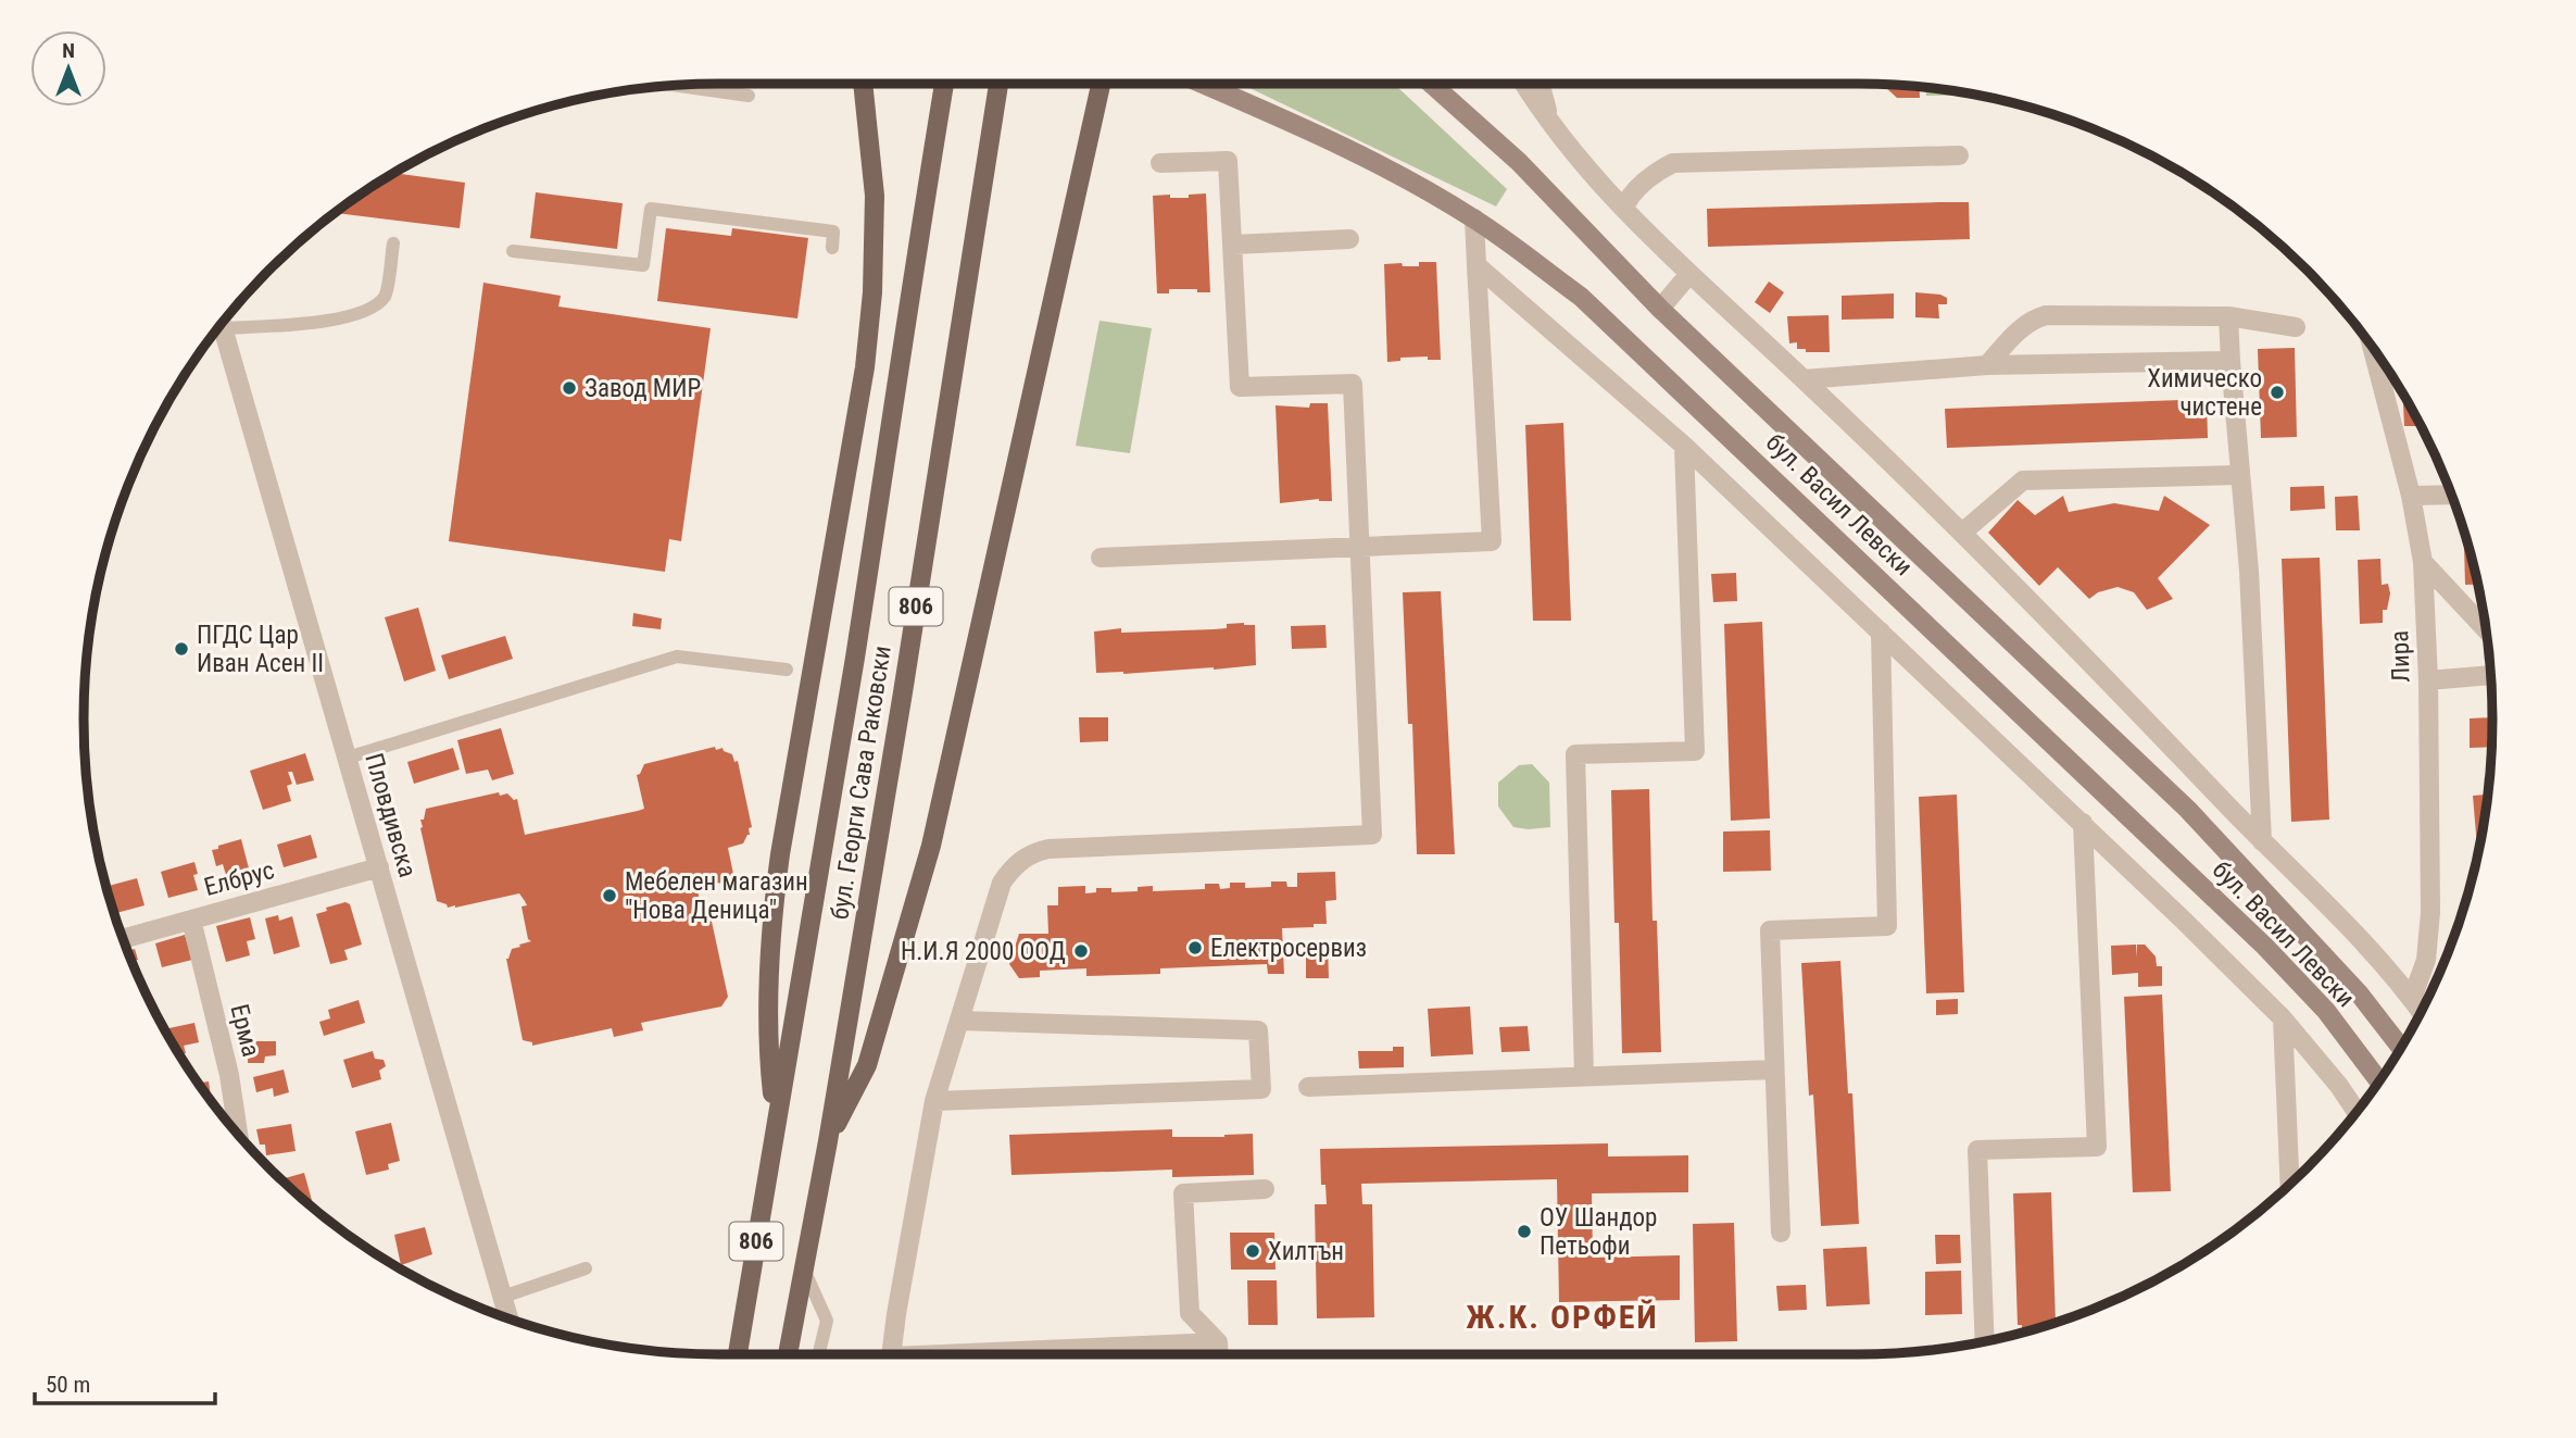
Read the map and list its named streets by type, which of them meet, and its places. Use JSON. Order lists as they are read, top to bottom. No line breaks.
{"streets":{"main road":["бул. Васил Левски","806","бул. Георги Сава Раковски"],"street":["Лира","Пловдивска","Елбрус","Ерма"]},"crossings":[["Пловдивска","Елбрус"],["Елбрус","Ерма"]],"districts":["Ж.К. ОРФЕЙ"],"places":["Завод МИР","Химическо чистене","ПГДС Цар Иван Асен II","Мебелен магазин \"Нова Деница\"","Електросервиз","Н.И.Я 2000 ООД","ОУ Шандор Петьофи","Хилтън"],"scale_bar":"50 m","north":"top"}
